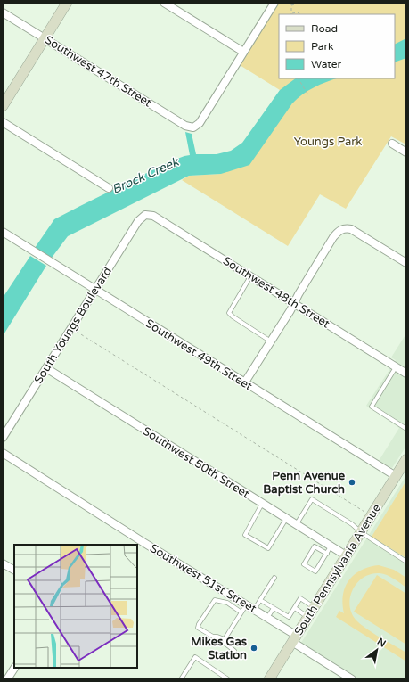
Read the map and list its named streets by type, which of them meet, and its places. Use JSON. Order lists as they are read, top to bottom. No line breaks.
{"streets":{"main road":["South Pennsylvania Avenue"],"street":["Southwest 47th Street","Southwest 48th Street","South Youngs Boulevard","Southwest 49th Street","Southwest 50th Street","Southwest 51st Street"]},"crossings":[["Southwest 48th Street","South Youngs Boulevard"],["South Youngs Boulevard","Southwest 49th Street"],["South Youngs Boulevard","Southwest 50th Street"],["Southwest 49th Street","South Pennsylvania Avenue"],["Southwest 50th Street","South Pennsylvania Avenue"],["South Pennsylvania Avenue","Southwest 51st Street"]],"water":["Brock Creek"],"parks":["Youngs Park"],"places":["Penn Avenue Baptist Church","Mikes Gas Station"],"legend":["Road","Park","Water"],"north":"top right"}
